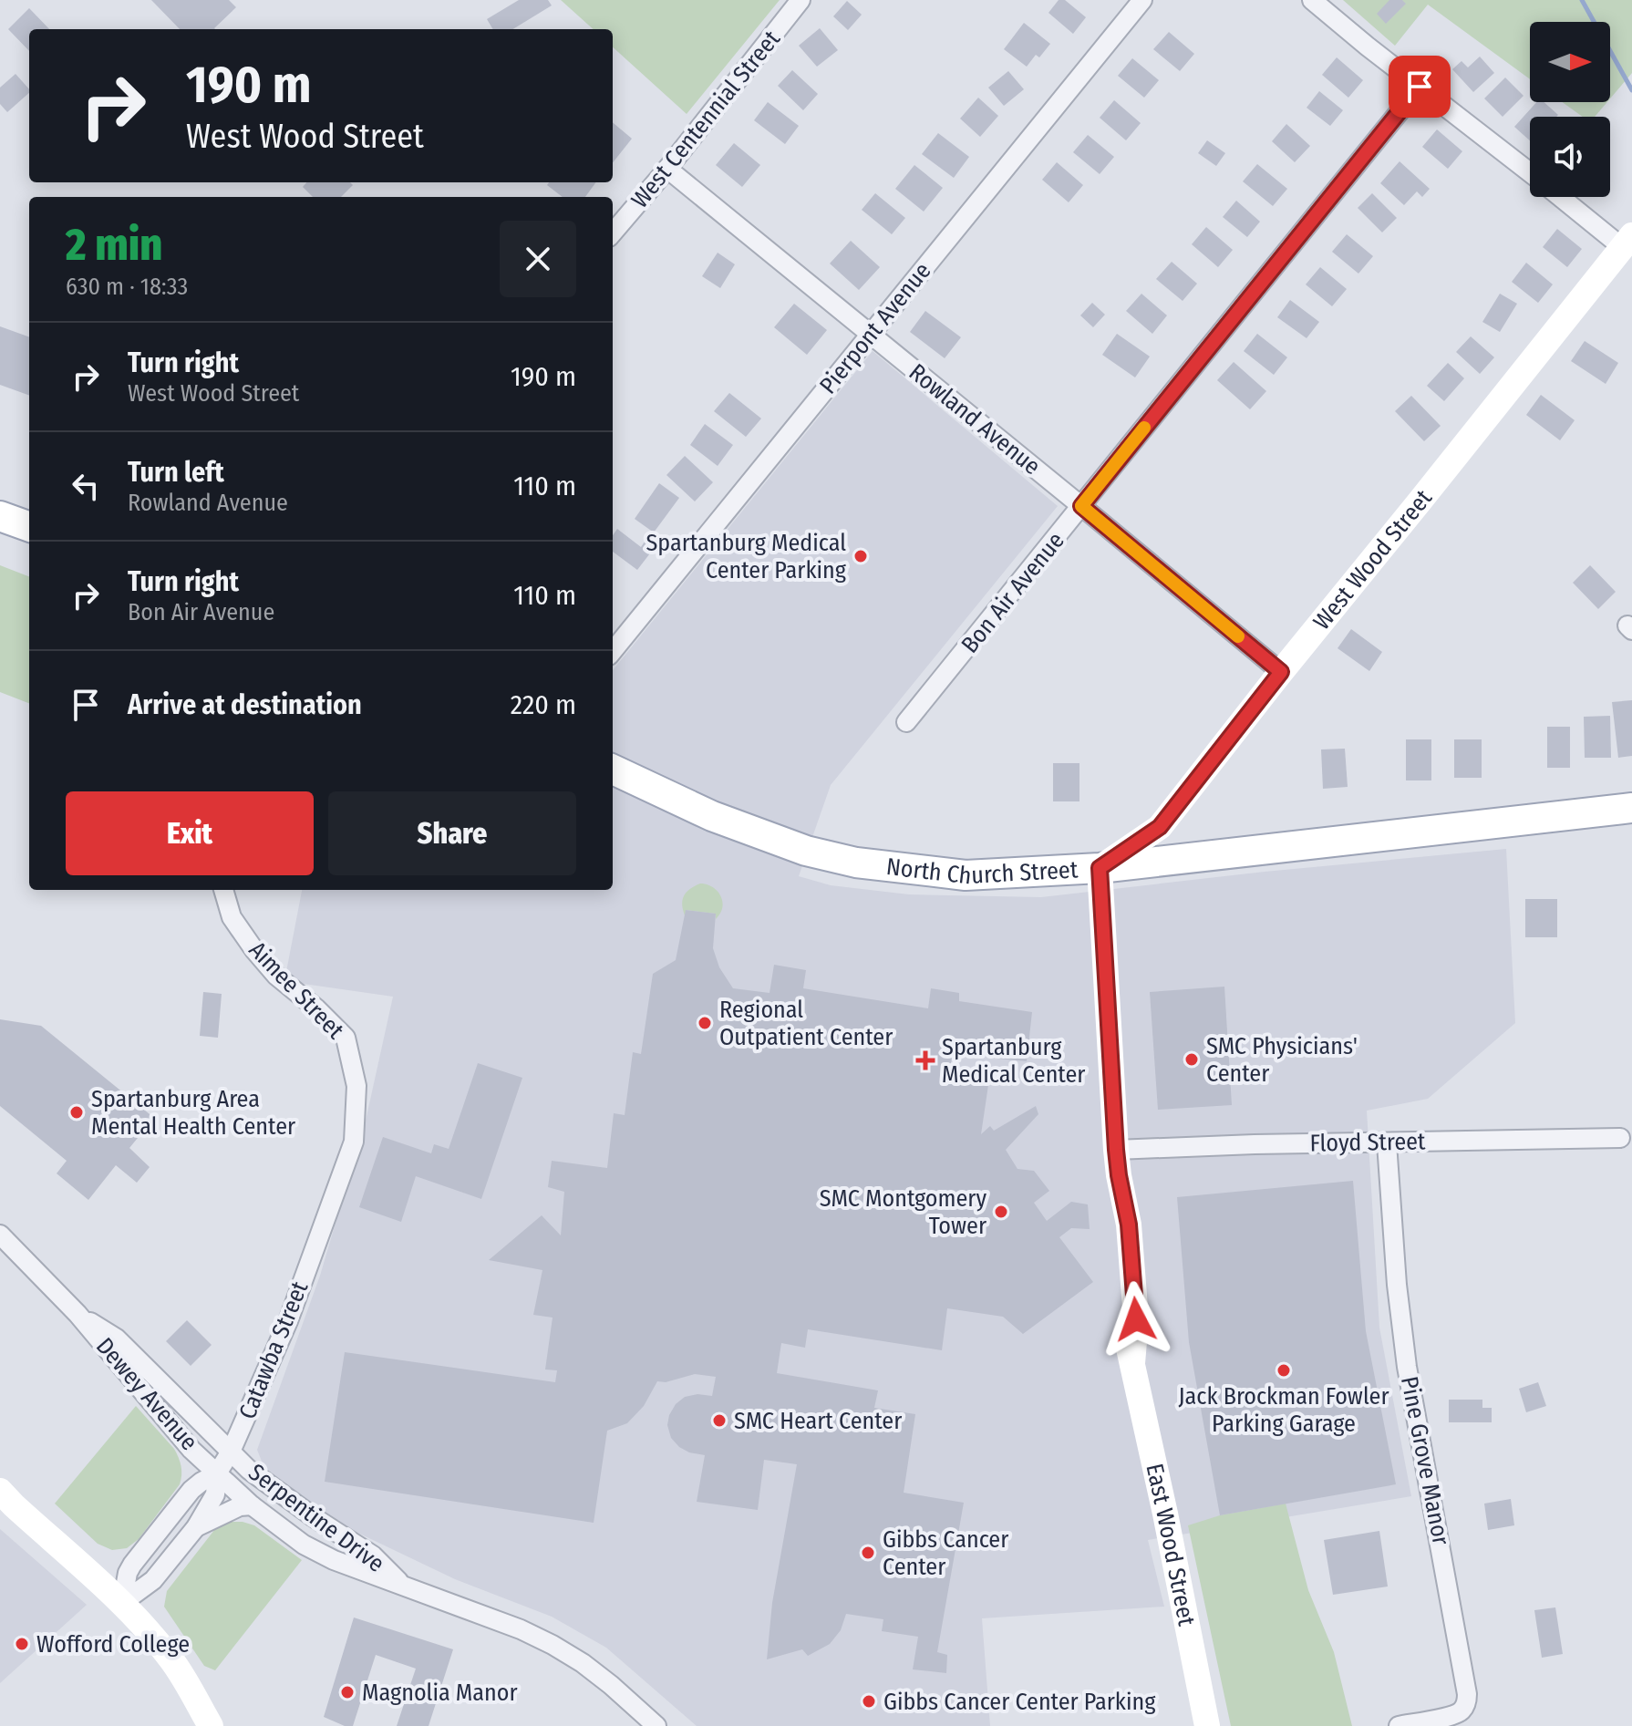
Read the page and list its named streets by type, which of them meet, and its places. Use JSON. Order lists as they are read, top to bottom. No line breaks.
{"streets":{"main road":["North Church Street"],"street":["West Centennial Street","Pierpont Avenue","Rowland Avenue","West Wood Street","Bon Air Avenue","Aimee Street","Floyd Street","Catawba Street","Dewey Avenue","Pine Grove Manor","Serpentine Drive","East Wood Street"]},"crossings":[["West Centennial Street","Rowland Avenue"],["Pierpont Avenue","Rowland Avenue"],["Rowland Avenue","West Wood Street"],["Rowland Avenue","Bon Air Avenue"],["West Wood Street","North Church Street"],["West Wood Street","East Wood Street"],["North Church Street","East Wood Street"],["Aimee Street","Catawba Street"],["Floyd Street","Pine Grove Manor"],["Floyd Street","East Wood Street"],["Catawba Street","Dewey Avenue"],["Catawba Street","Serpentine Drive"],["Dewey Avenue","Serpentine Drive"]],"places":{"other":["Spartanburg Medical Center Parking","Regional Outpatient Center","SMC Physicians' Center","Spartanburg Area Mental Health Center","SMC Montgomery Tower","Jack Brockman Fowler Parking Garage","SMC Heart Center","Gibbs Cancer Center","Wofford College","Magnolia Manor","Gibbs Cancer Center Parking"],"health":["Spartanburg Medical Center"]},"north":"right","page":{"turn":["190 m","West Wood Street"],"heading":["2 min","630 m · 18:33"],"list":[{"name":"Turn right","note":"West Wood Street","value":"190 m"},{"name":"Turn left","note":"Rowland Avenue","value":"110 m"},{"name":"Turn right","note":"Bon Air Avenue","value":"110 m"},{"name":"Arrive at destination","value":"220 m"}],"buttons":["Exit","Share"]}}
